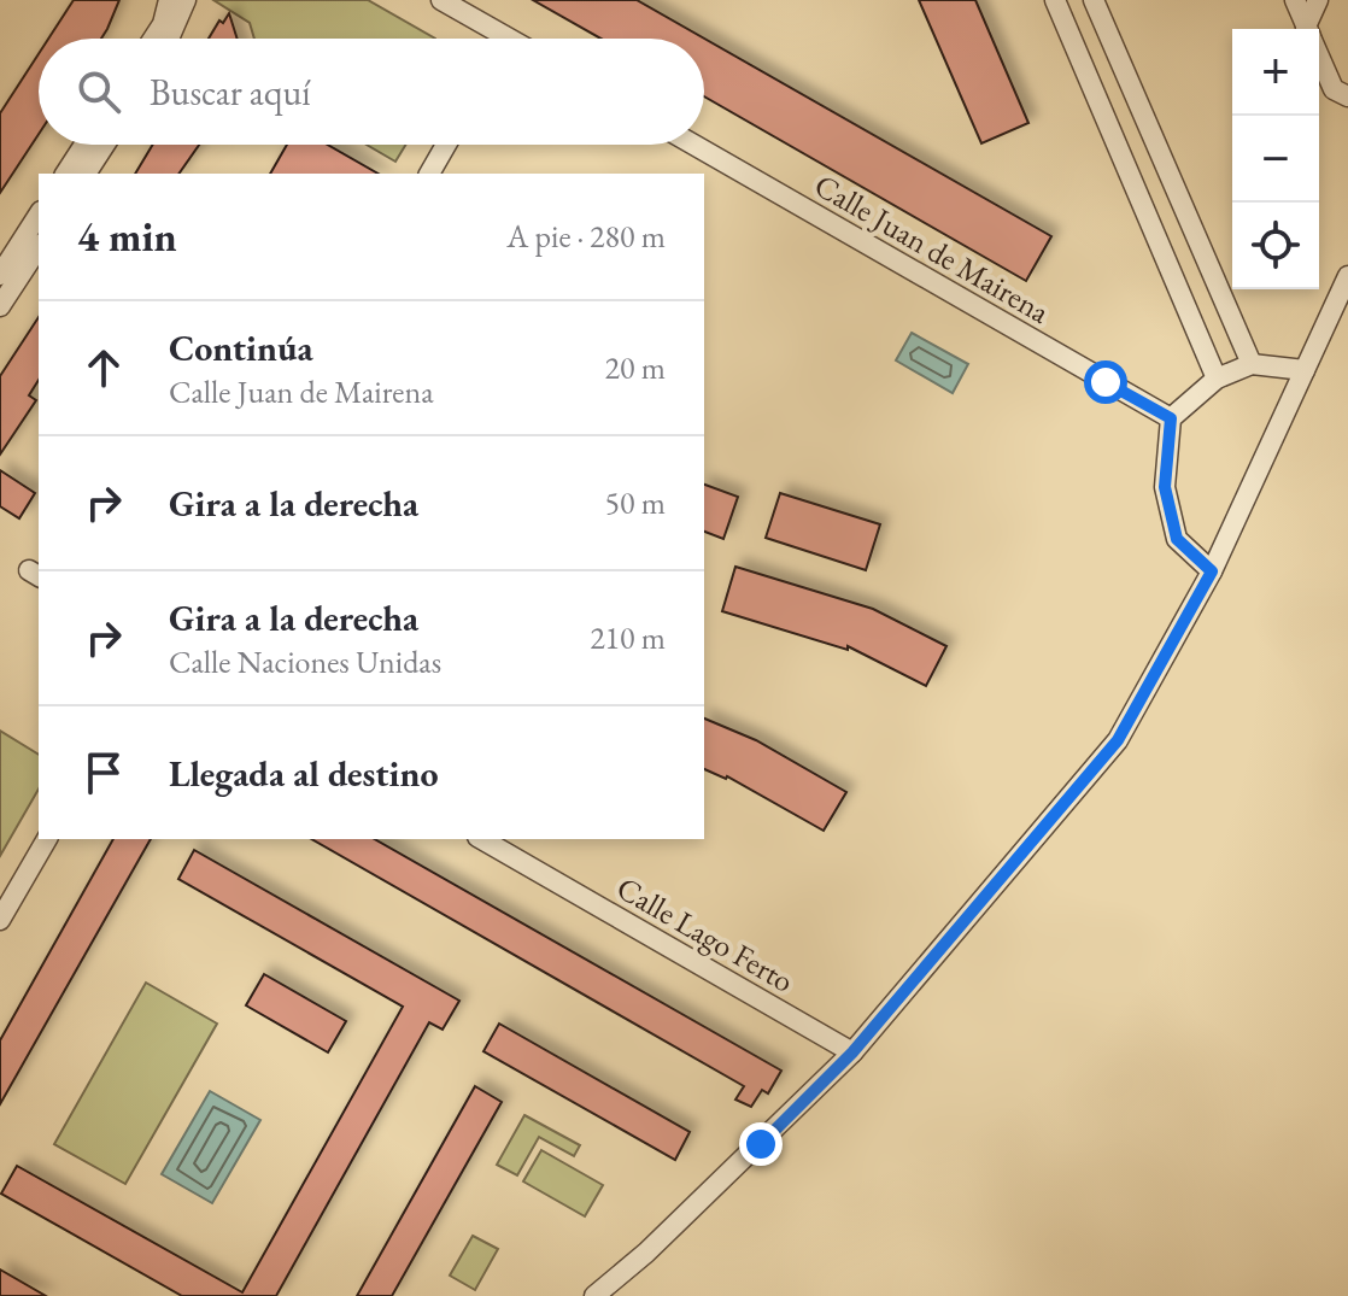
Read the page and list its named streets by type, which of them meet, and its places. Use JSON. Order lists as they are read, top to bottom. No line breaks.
{"streets":{"street":["Calle Juan de Mairena","Calle Lago Ferto"]},"page":{"map_buttons":["+","−"],"search":"Buscar aquí","heading":["4 min","A pie · 280 m"],"list":[["Continúa","Calle Juan de Mairena","20 m"],["Gira a la derecha","50 m"],["Gira a la derecha","Calle Naciones Unidas","210 m"],"Llegada al destino"]}}
